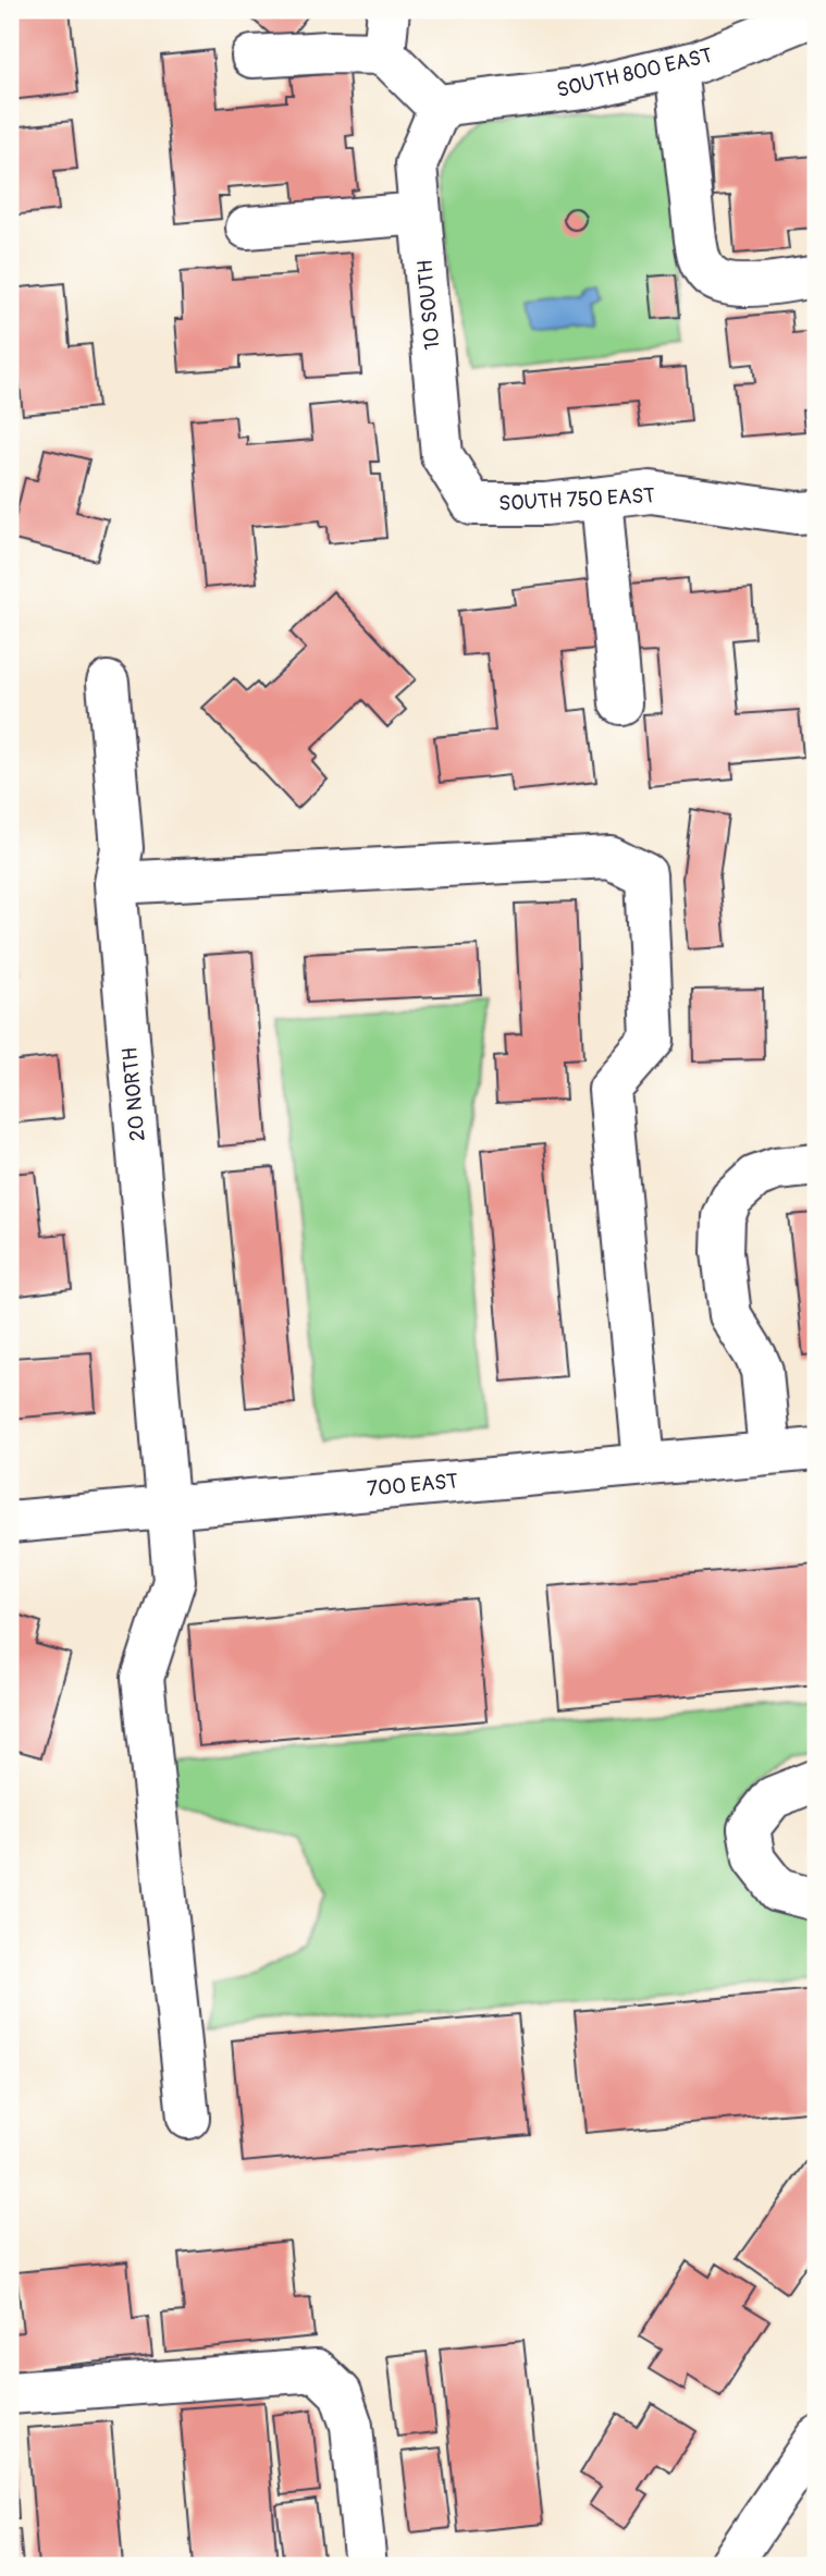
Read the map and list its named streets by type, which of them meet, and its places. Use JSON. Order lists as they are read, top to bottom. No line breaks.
{"streets":{"street":["SOUTH 800 EAST","10 SOUTH","SOUTH 750 EAST","20 NORTH","700 EAST"]},"crossings":[["SOUTH 800 EAST","10 SOUTH"],["10 SOUTH","SOUTH 750 EAST"],["20 NORTH","700 EAST"]]}
